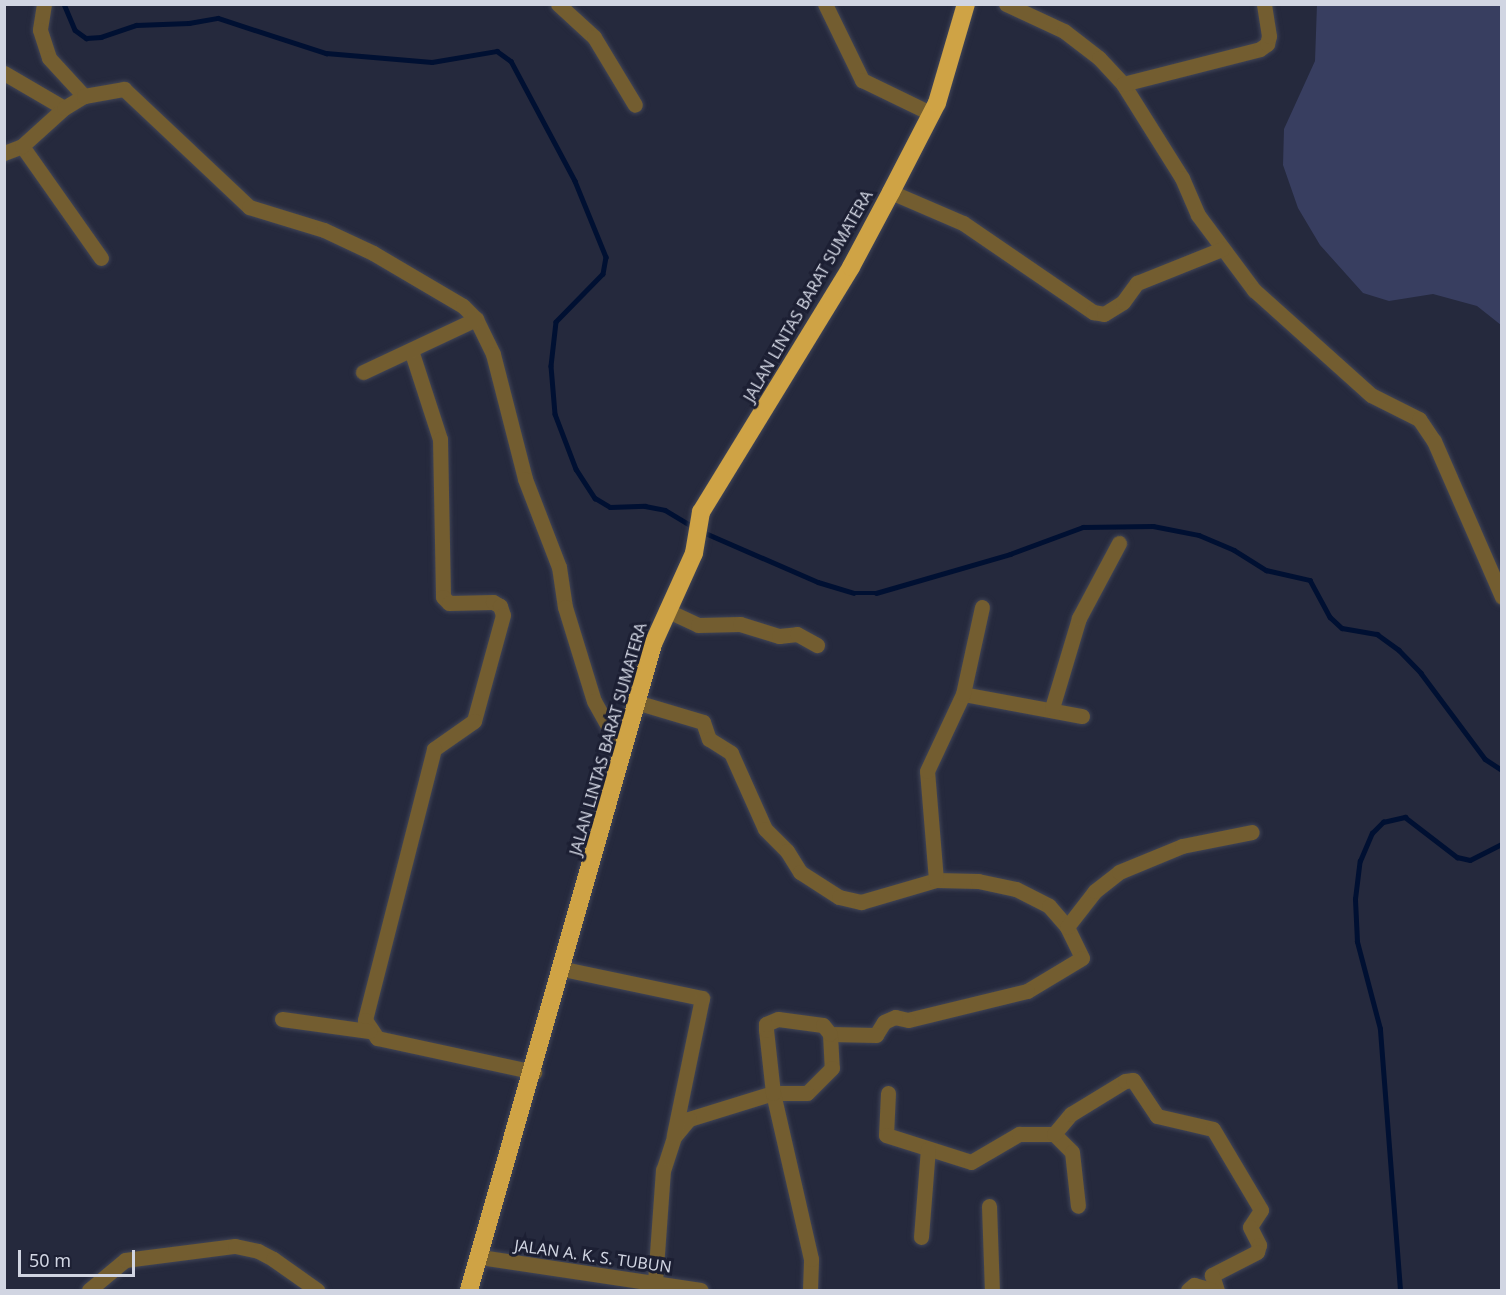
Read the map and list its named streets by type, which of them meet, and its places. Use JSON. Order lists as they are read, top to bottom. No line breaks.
{"streets":{"highway":["JALAN LINTAS BARAT SUMATERA"],"street":["JALAN A. K. S. TUBUN"]},"crossings":[["JALAN LINTAS BARAT SUMATERA","JALAN A. K. S. TUBUN"]],"scale_bar":"50 m"}
